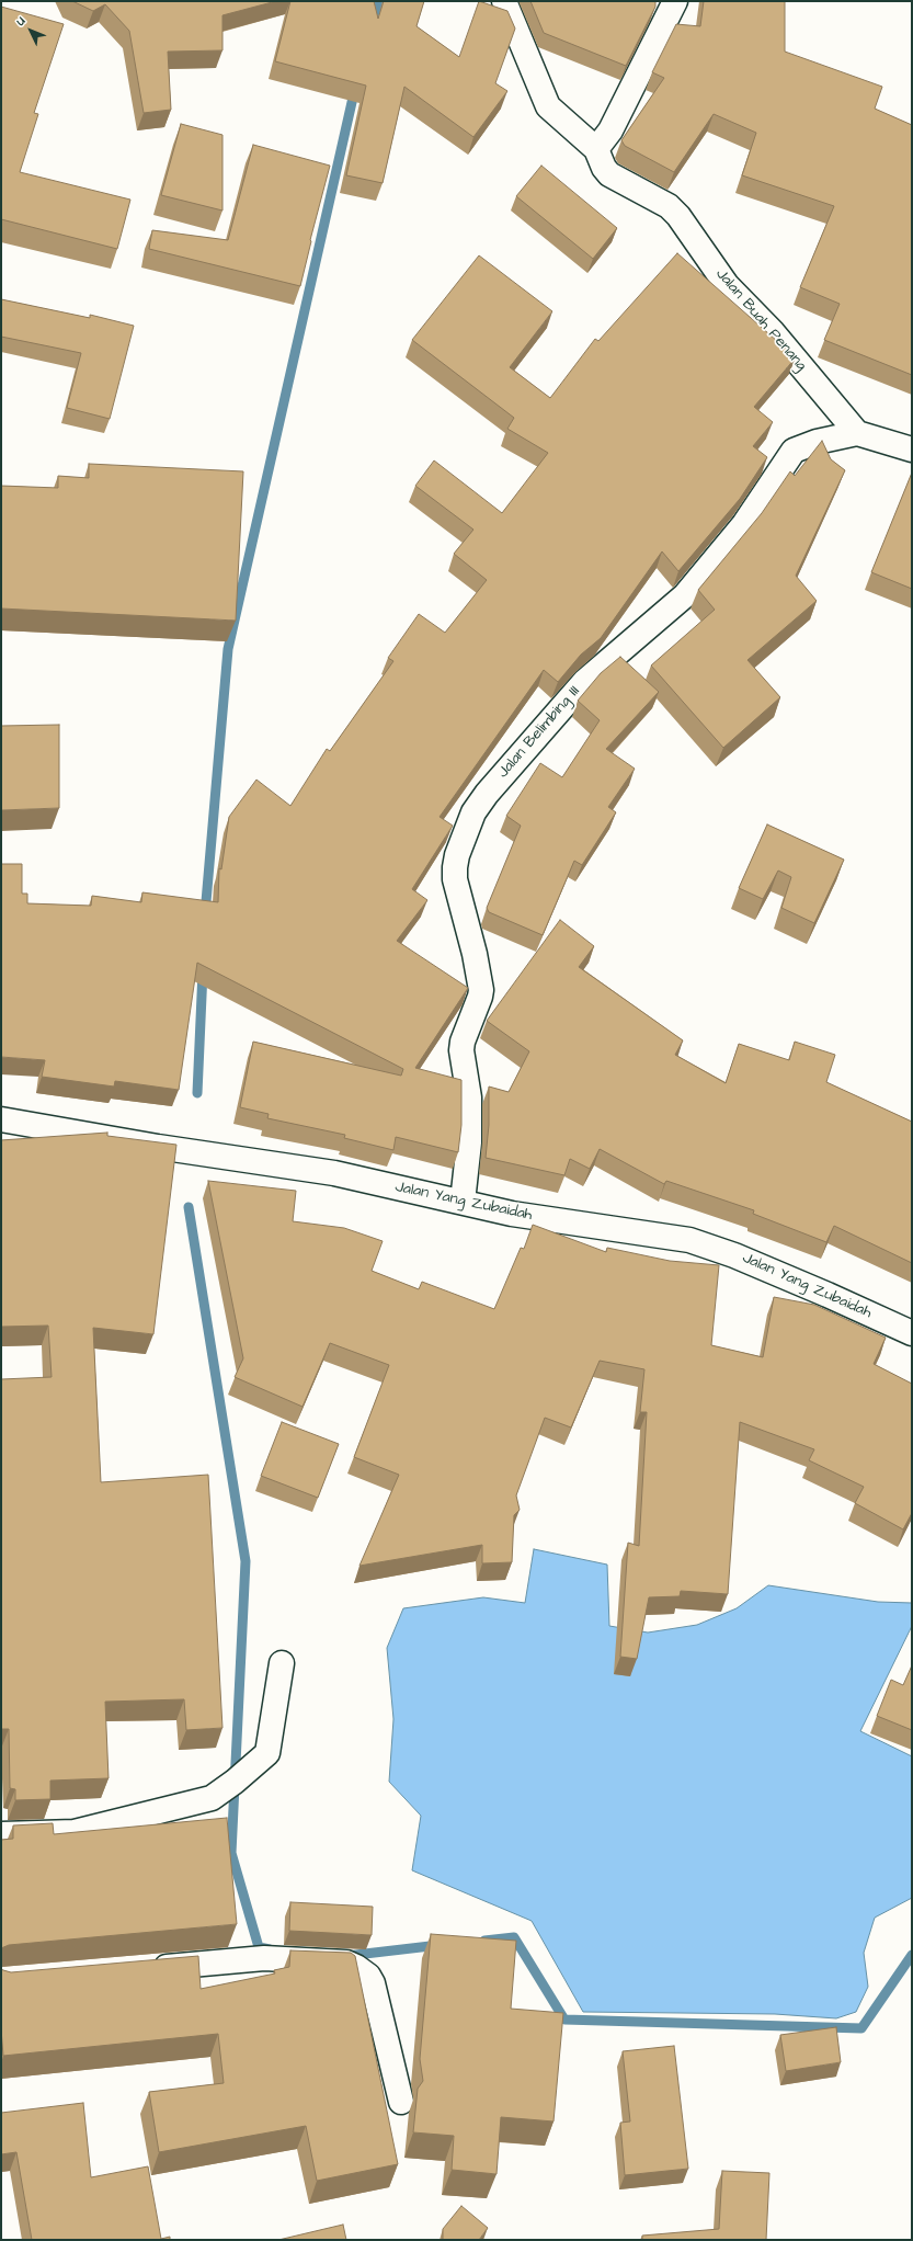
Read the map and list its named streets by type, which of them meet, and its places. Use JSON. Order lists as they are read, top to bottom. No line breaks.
{"streets":{"street":["Jalan Buah Penang","Jalan Belimbing III","Jalan Yang Zubaidah"]},"crossings":[["Jalan Buah Penang","Jalan Belimbing III"],["Jalan Belimbing III","Jalan Yang Zubaidah"]],"north":"top left"}
